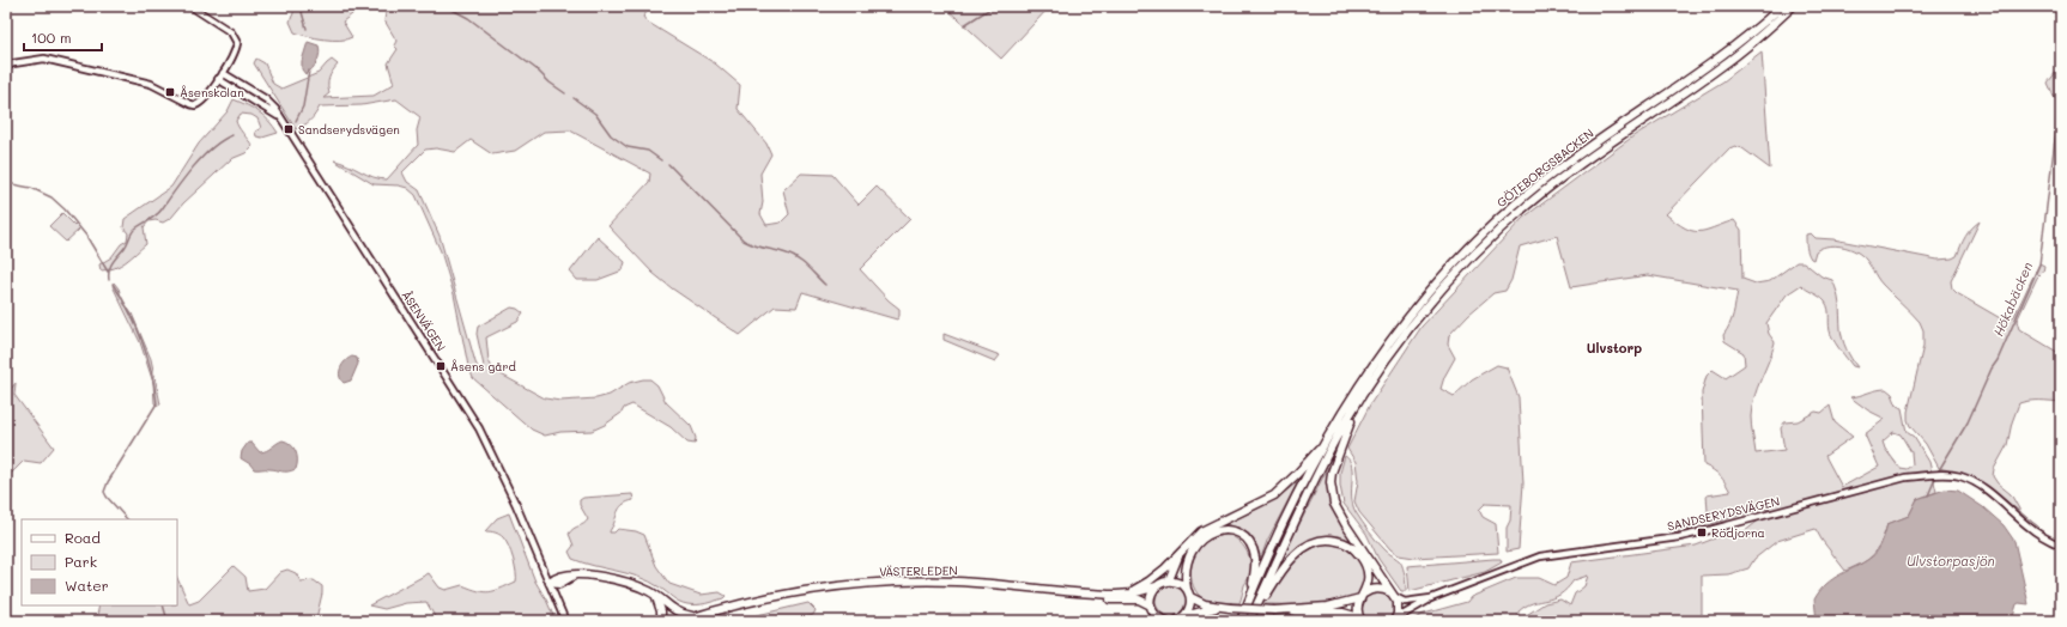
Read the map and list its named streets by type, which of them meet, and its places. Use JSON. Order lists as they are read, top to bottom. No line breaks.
{"streets":{"highway":["GÖTEBORGSBACKEN","VÄSTERLEDEN"],"street":["ÅSENVÄGEN","SANDSERYDSVÄGEN"]},"districts":["Ulvstorp"],"water":["Hökabäcken","Ulvstorpasjön"],"places":{"transit":["Åsenskolan","Sandserydsvägen","Åsens gård","Rödjorna"]},"legend":["Road","Park","Water"],"scale_bar":"100 m"}
